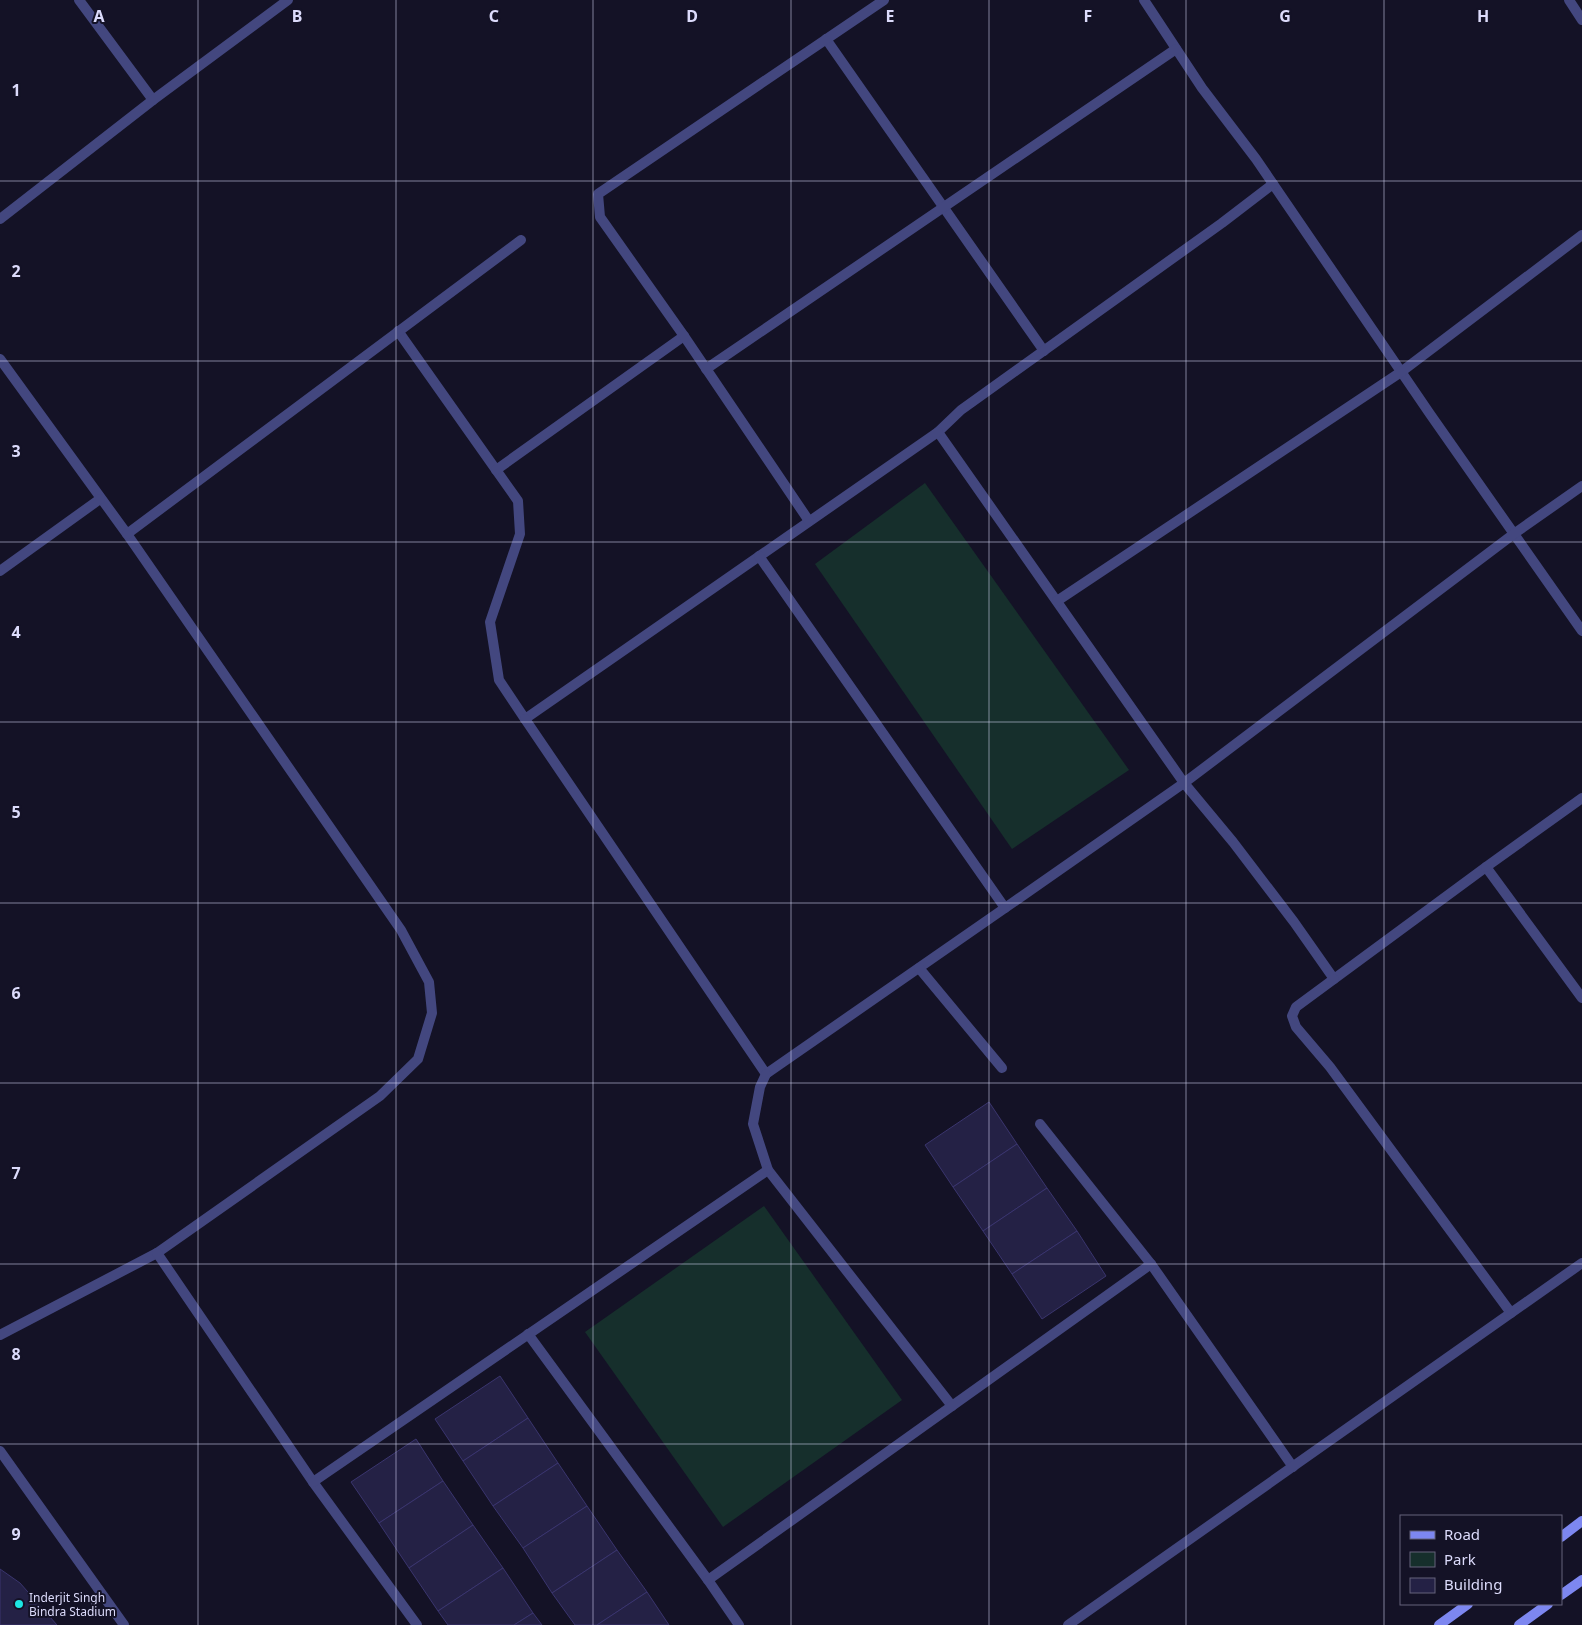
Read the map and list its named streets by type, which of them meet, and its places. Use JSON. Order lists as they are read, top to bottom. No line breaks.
{"places":["Inderjit Singh Bindra Stadium"],"legend":["Road","Park","Building"],"grid":{"columns":["A","B","C","D","E","F","G","H"],"rows":["1","2","3","4","5","6","7","8","9"]}}
